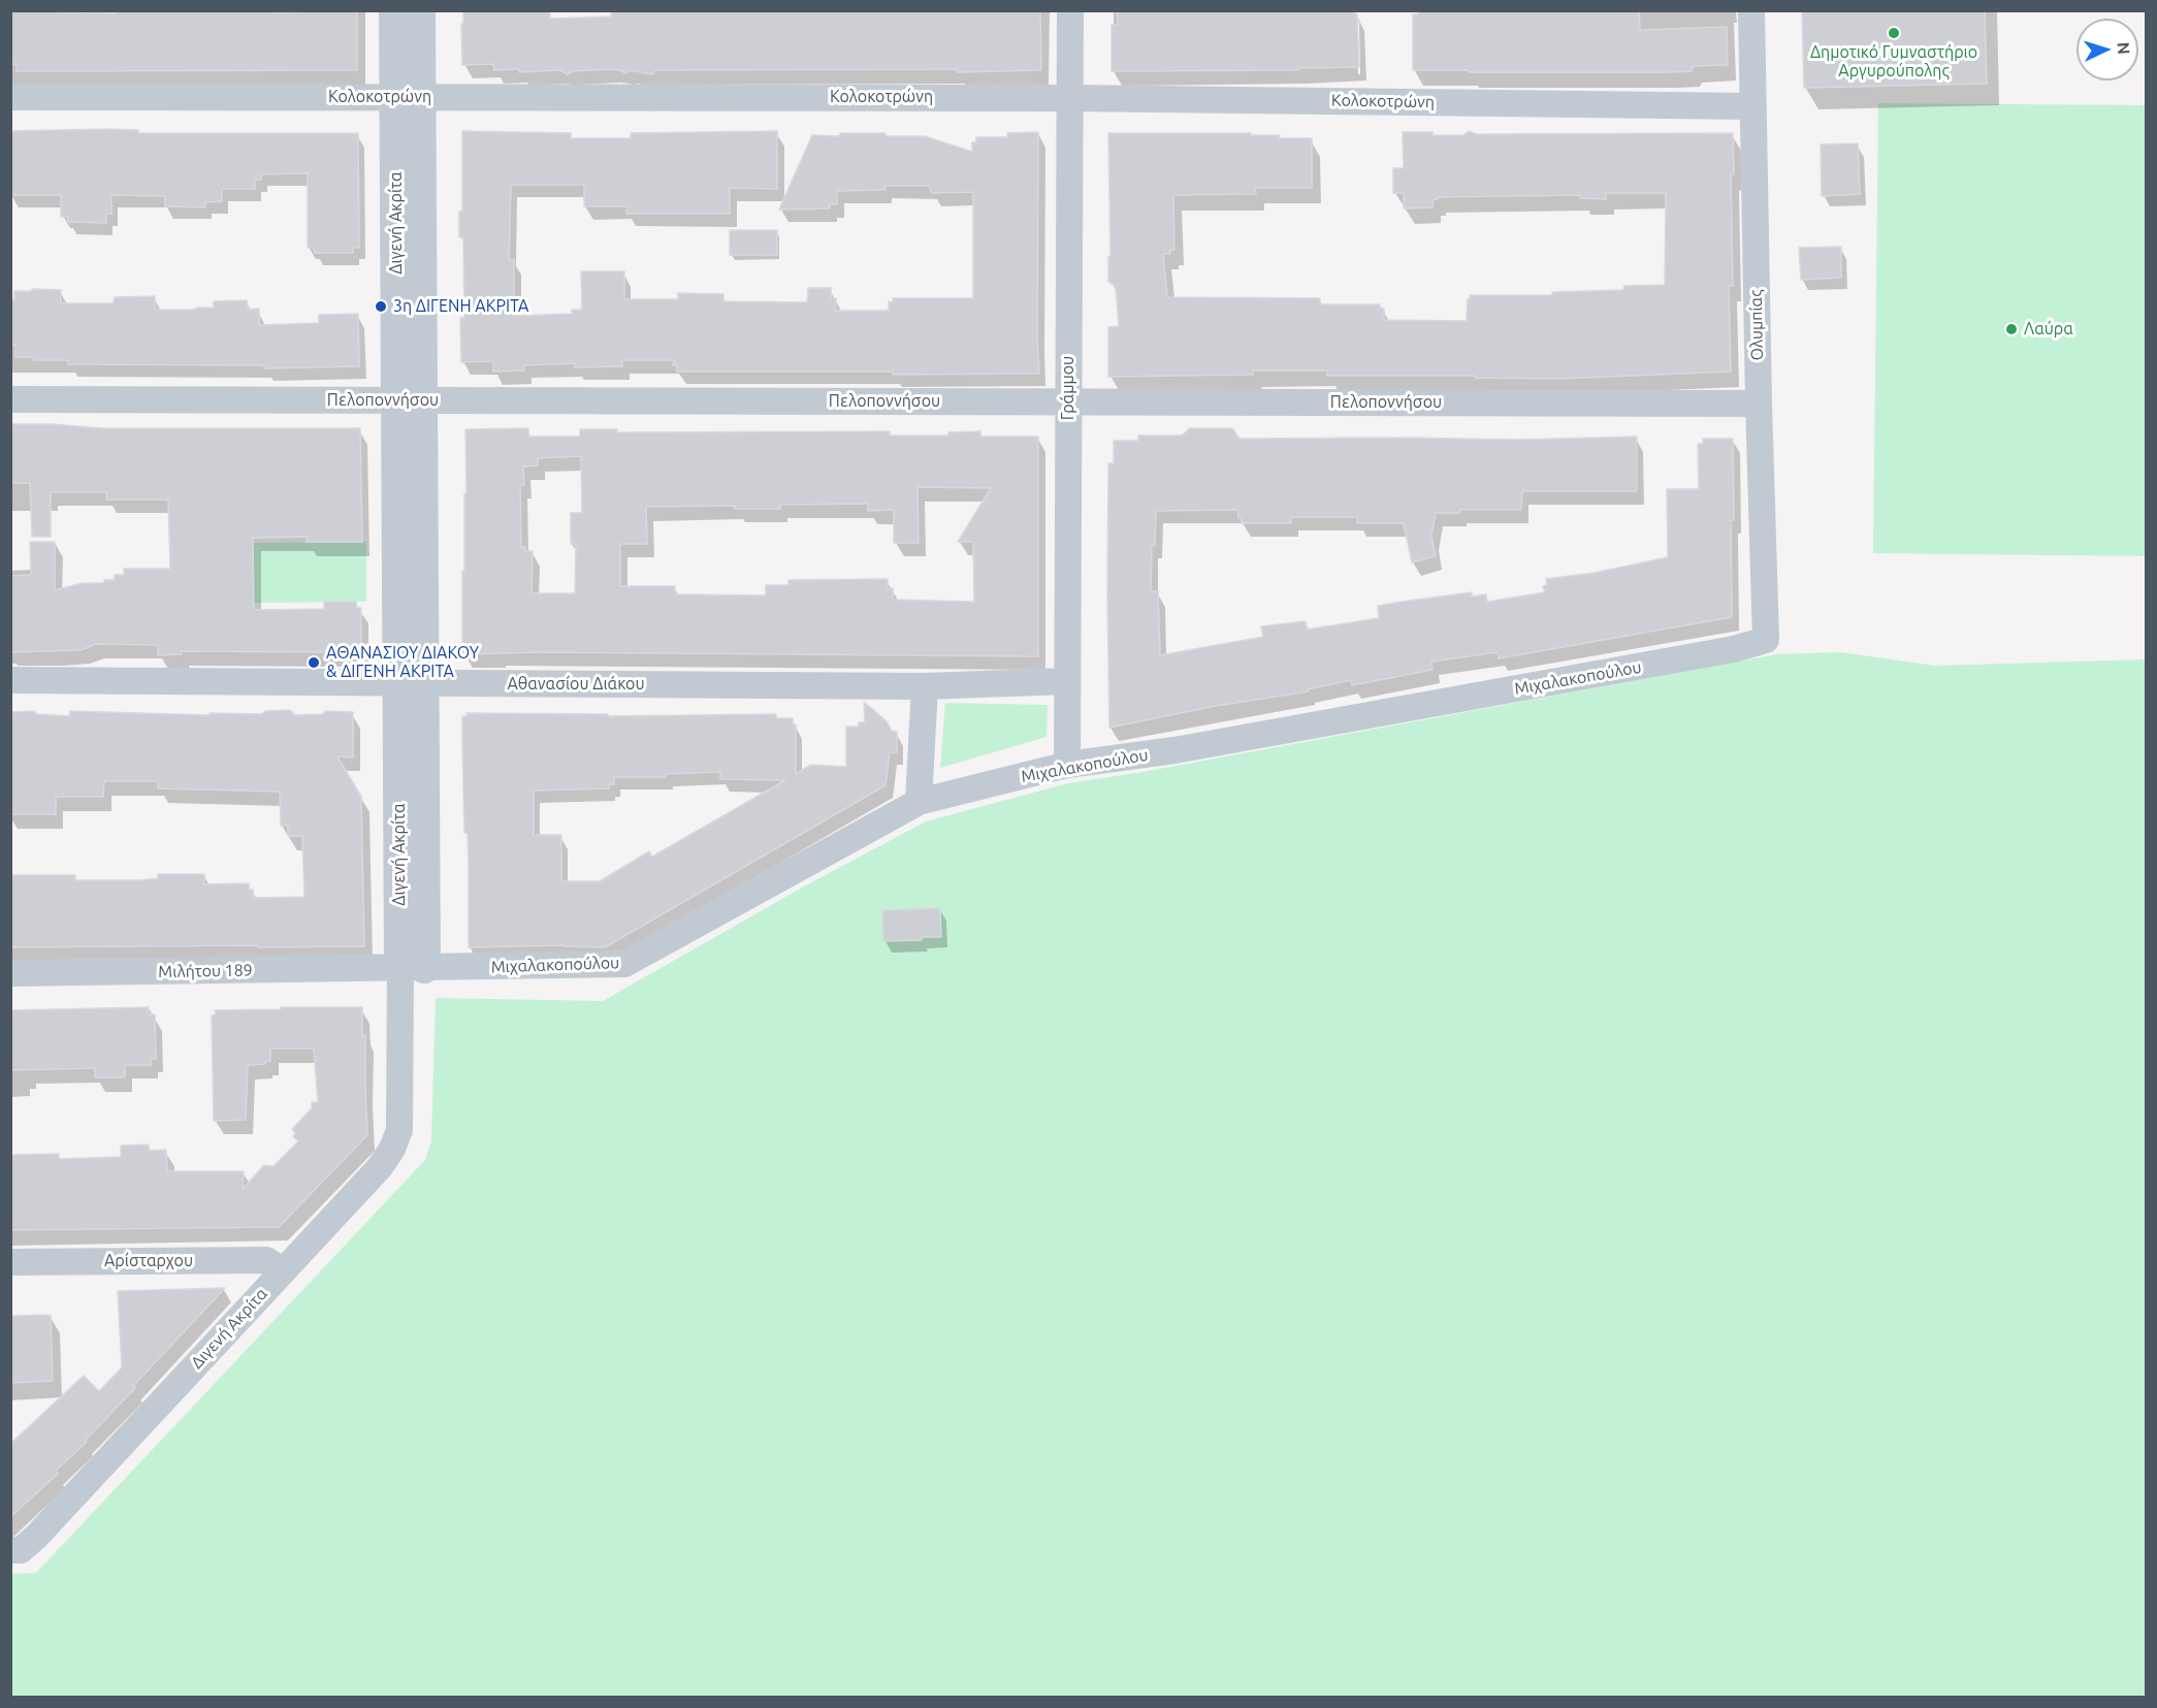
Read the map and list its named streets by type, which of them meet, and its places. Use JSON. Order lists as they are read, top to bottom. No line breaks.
{"streets":{"street":["Κολοκοτρώνη","Διγενή Ακρίτα","Ολυμπίας","Γράμμου","Πελοποννήσου","Μιχαλακοπούλου","Αθανασίου Διάκου","Μιλήτου 189","Αρίσταρχου"]},"crossings":[["Κολοκοτρώνη","Διγενή Ακρίτα"],["Κολοκοτρώνη","Ολυμπίας"],["Κολοκοτρώνη","Γράμμου"],["Διγενή Ακρίτα","Πελοποννήσου"],["Διγενή Ακρίτα","Μιχαλακοπούλου"],["Διγενή Ακρίτα","Αθανασίου Διάκου"],["Διγενή Ακρίτα","Μιλήτου 189"],["Διγενή Ακρίτα","Αρίσταρχου"],["Ολυμπίας","Πελοποννήσου"],["Ολυμπίας","Μιχαλακοπούλου"],["Γράμμου","Πελοποννήσου"],["Γράμμου","Μιχαλακοπούλου"],["Γράμμου","Αθανασίου Διάκου"],["Μιχαλακοπούλου","Μιλήτου 189"]],"places":["Δημοτικό Γυμναστήριο Αργυρούπολης","3η ΔΙΓΕΝΗ ΑΚΡΙΤΑ","Λαύρα","ΑΘΑΝΑΣΙΟΥ ΔΙΑΚΟΥ & ΔΙΓΕΝΗ ΑΚΡΙΤΑ"],"north":"right"}
